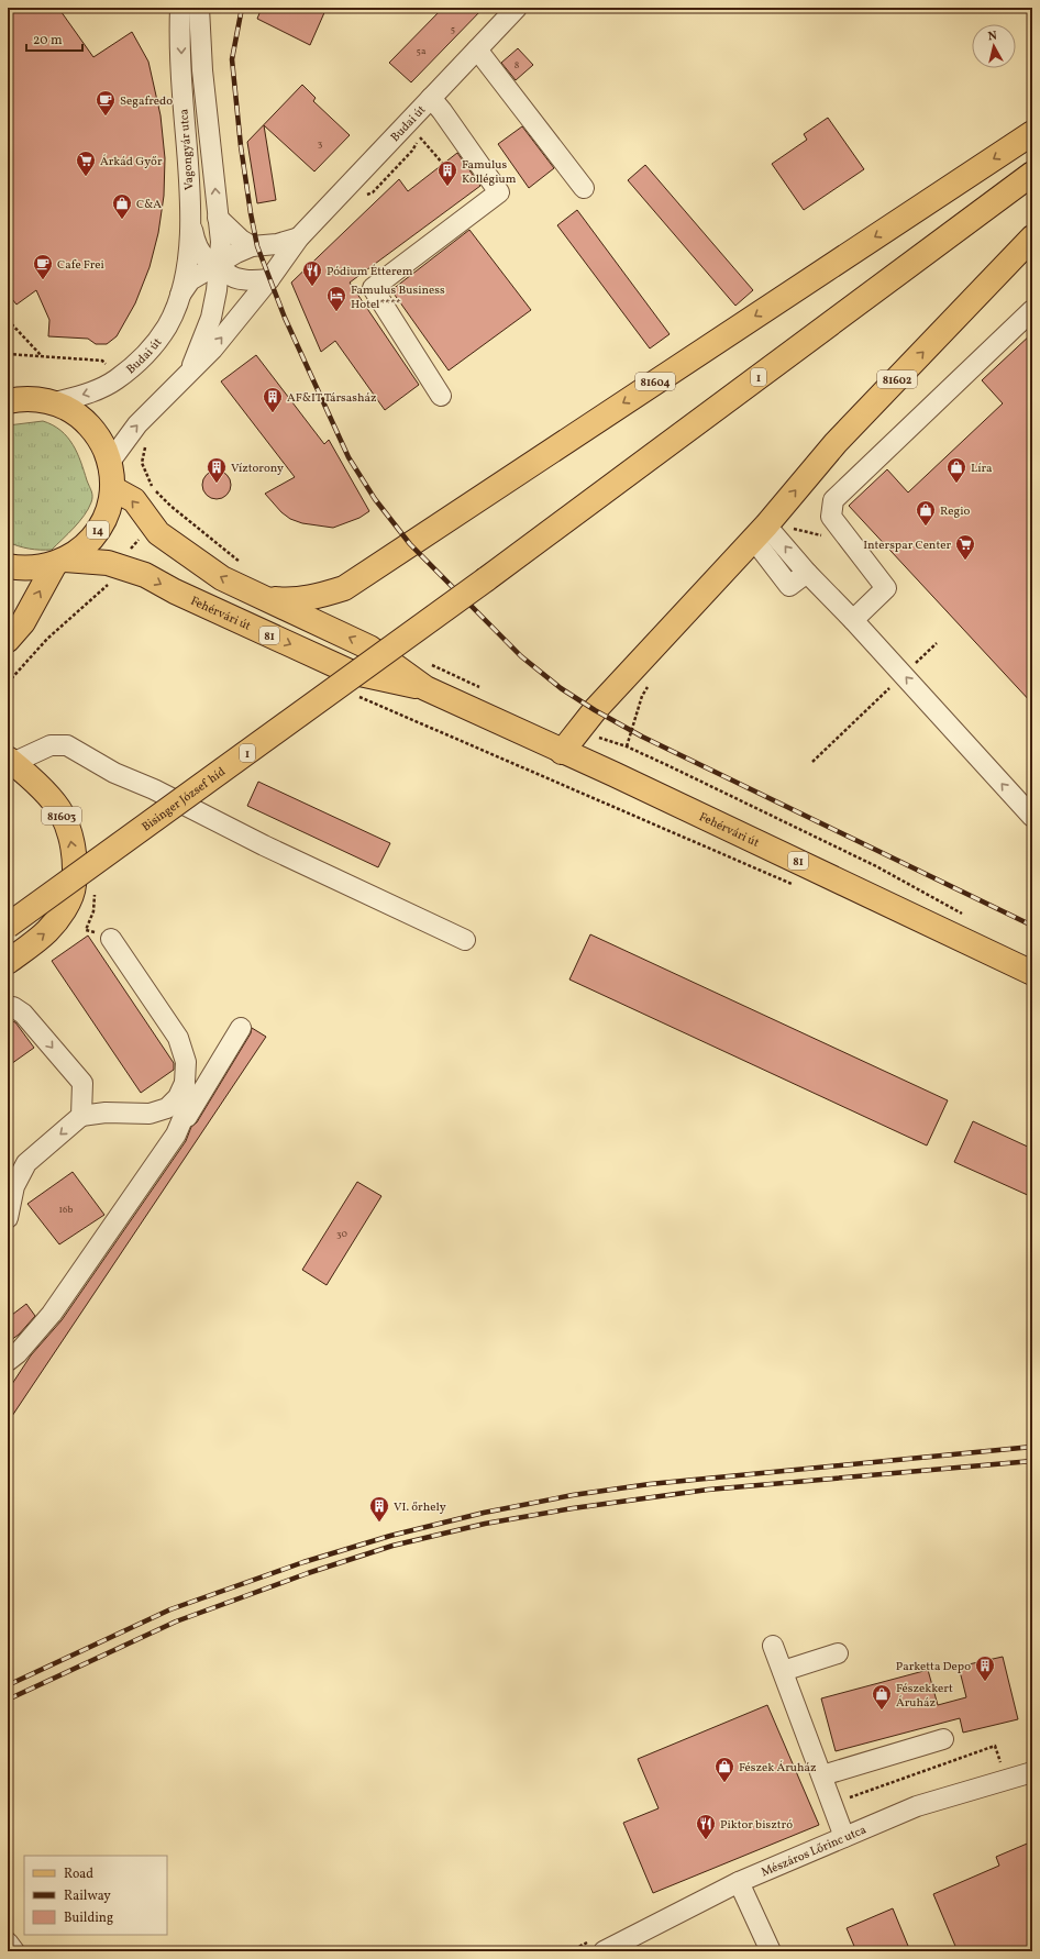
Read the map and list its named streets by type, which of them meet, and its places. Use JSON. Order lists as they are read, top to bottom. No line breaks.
{"streets":{"main road":["1","81602","81604","14","Fehérvári út","81","Bisinger József híd","81603"],"street":["Budai út","Vagongyár utca","Mészáros Lőrinc utca"]},"crossings":[["Budai út","Vagongyár utca"],["Budai út","14"],["81602","Fehérvári út"],["81604","Fehérvári út"],["14","Fehérvári út"]],"places":{"cafe":["Segafredo","Cafe Frei"],"supermarket":["Árkád Győr","Interspar Center"],"building":["Famulus Kollégium","AF&IT Társasház","Víztorony","VI. őrhely","Parketta Depo"],"shop":["C&A","Líra","Regio","Fészekkert Áruház","Fészek Áruház"],"restaurant":["Pódium Étterem","Piktor bisztró"],"hotel":["Famulus Business Hotel****"]},"house_numbers":["5","5a","8","3","16b","30"],"legend":["Road","Railway","Building"],"scale_bar":"20 m","north":"top"}
